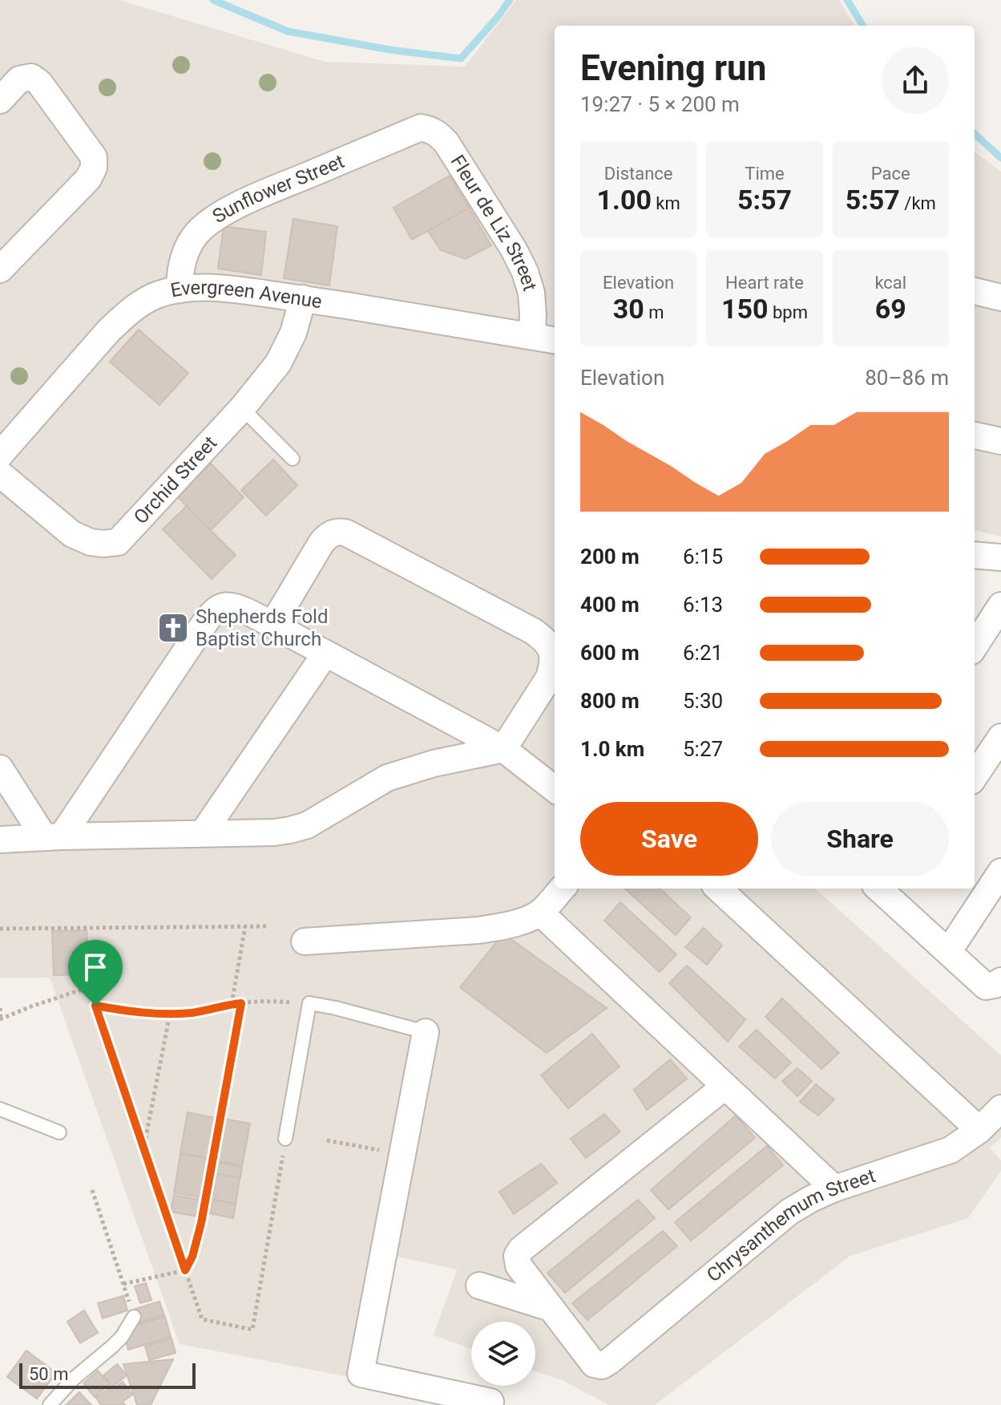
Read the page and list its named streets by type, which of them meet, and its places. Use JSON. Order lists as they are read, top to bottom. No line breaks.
{"streets":{"street":["Sunflower Street","Fleur de Liz Street","Evergreen Avenue","Orchid Street","Chrysanthemum Street"]},"crossings":[["Sunflower Street","Fleur de Liz Street"],["Sunflower Street","Evergreen Avenue"],["Fleur de Liz Street","Evergreen Avenue"],["Evergreen Avenue","Orchid Street"]],"places":{"church":["Shepherds Fold Baptist Church"]},"scale_bar":"50 m","page":{"heading":["Evening run","19:27 · 5 × 200 m"],"stats":[["Distance","1.00 km"],["Time","5:57"],["Pace","5:57 /km"],["Elevation","30 m"],["Heart rate","150 bpm"],["kcal","69"]],"chart":["Elevation","80–86 m"],"list":[{"name":"200 m","note":"6:15"},{"name":"400 m","note":"6:13"},{"name":"600 m","note":"6:21"},{"name":"800 m","note":"5:30"},{"name":"1.0 km","note":"5:27"}],"buttons":["Save","Share"],"scale":"50 m"}}
